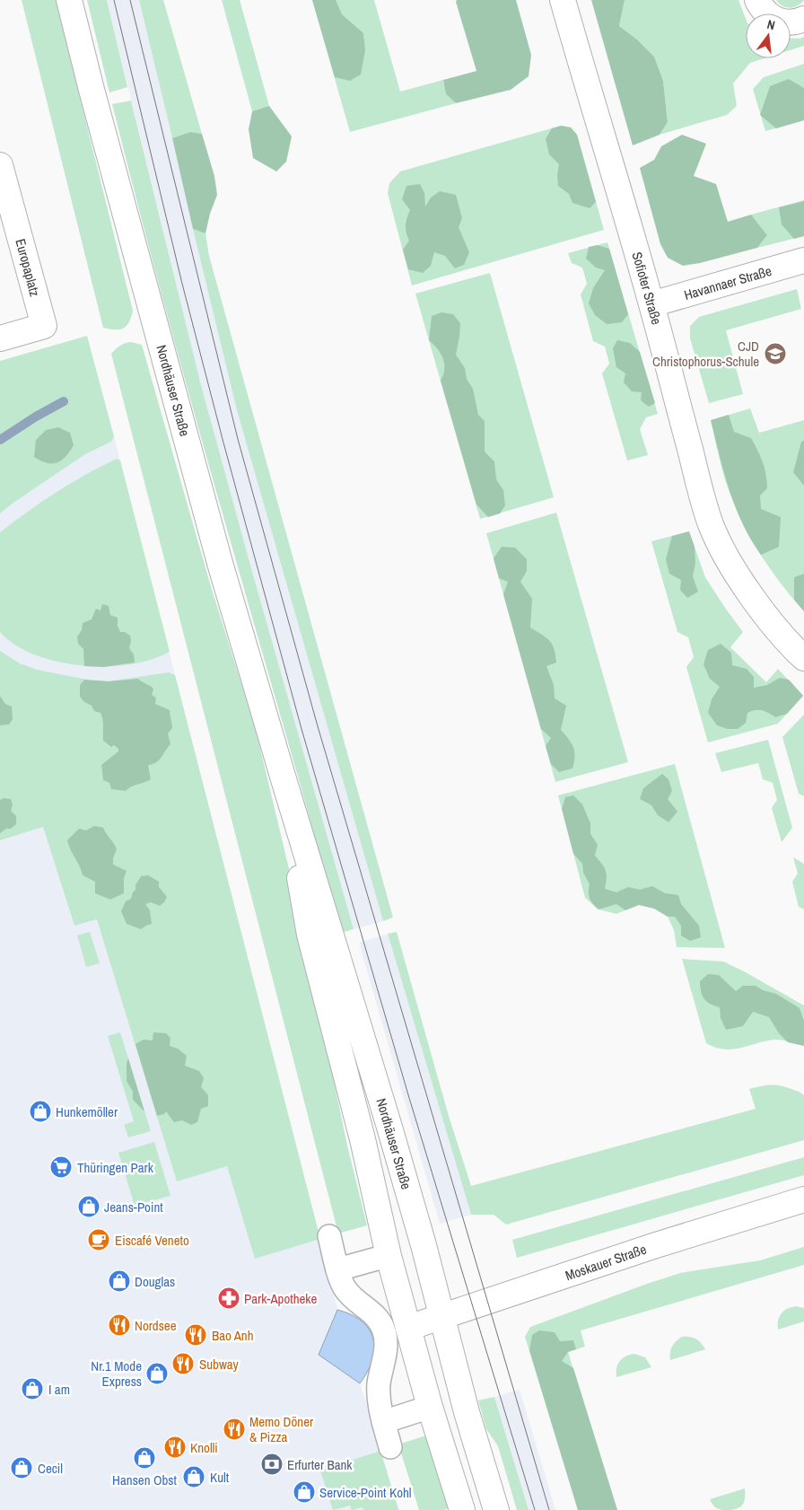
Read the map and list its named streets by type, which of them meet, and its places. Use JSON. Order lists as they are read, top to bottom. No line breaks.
{"streets":{"main road":["Europaplatz","Havannaer Straße","Sofioter Straße","Nordhäuser Straße","Moskauer Straße"]},"crossings":[["Havannaer Straße","Sofioter Straße"],["Nordhäuser Straße","Moskauer Straße"]],"places":{"school or university":["CJD Christophorus-Schule"],"shop":["Hunkemöller","Jeans-Point","Douglas","Nr.1 Mode Express","I am","Hansen Obst","Cecil","Kult","Service-Point Kohl"],"supermarket":["Thüringen Park"],"cafe":["Eiscafé Veneto"],"pharmacy":["Park-Apotheke"],"restaurant":["Nordsee","Bao Anh","Subway","Memo Döner & Pizza","Knolli"],"bank":["Erfurter Bank"]},"north":"top"}
